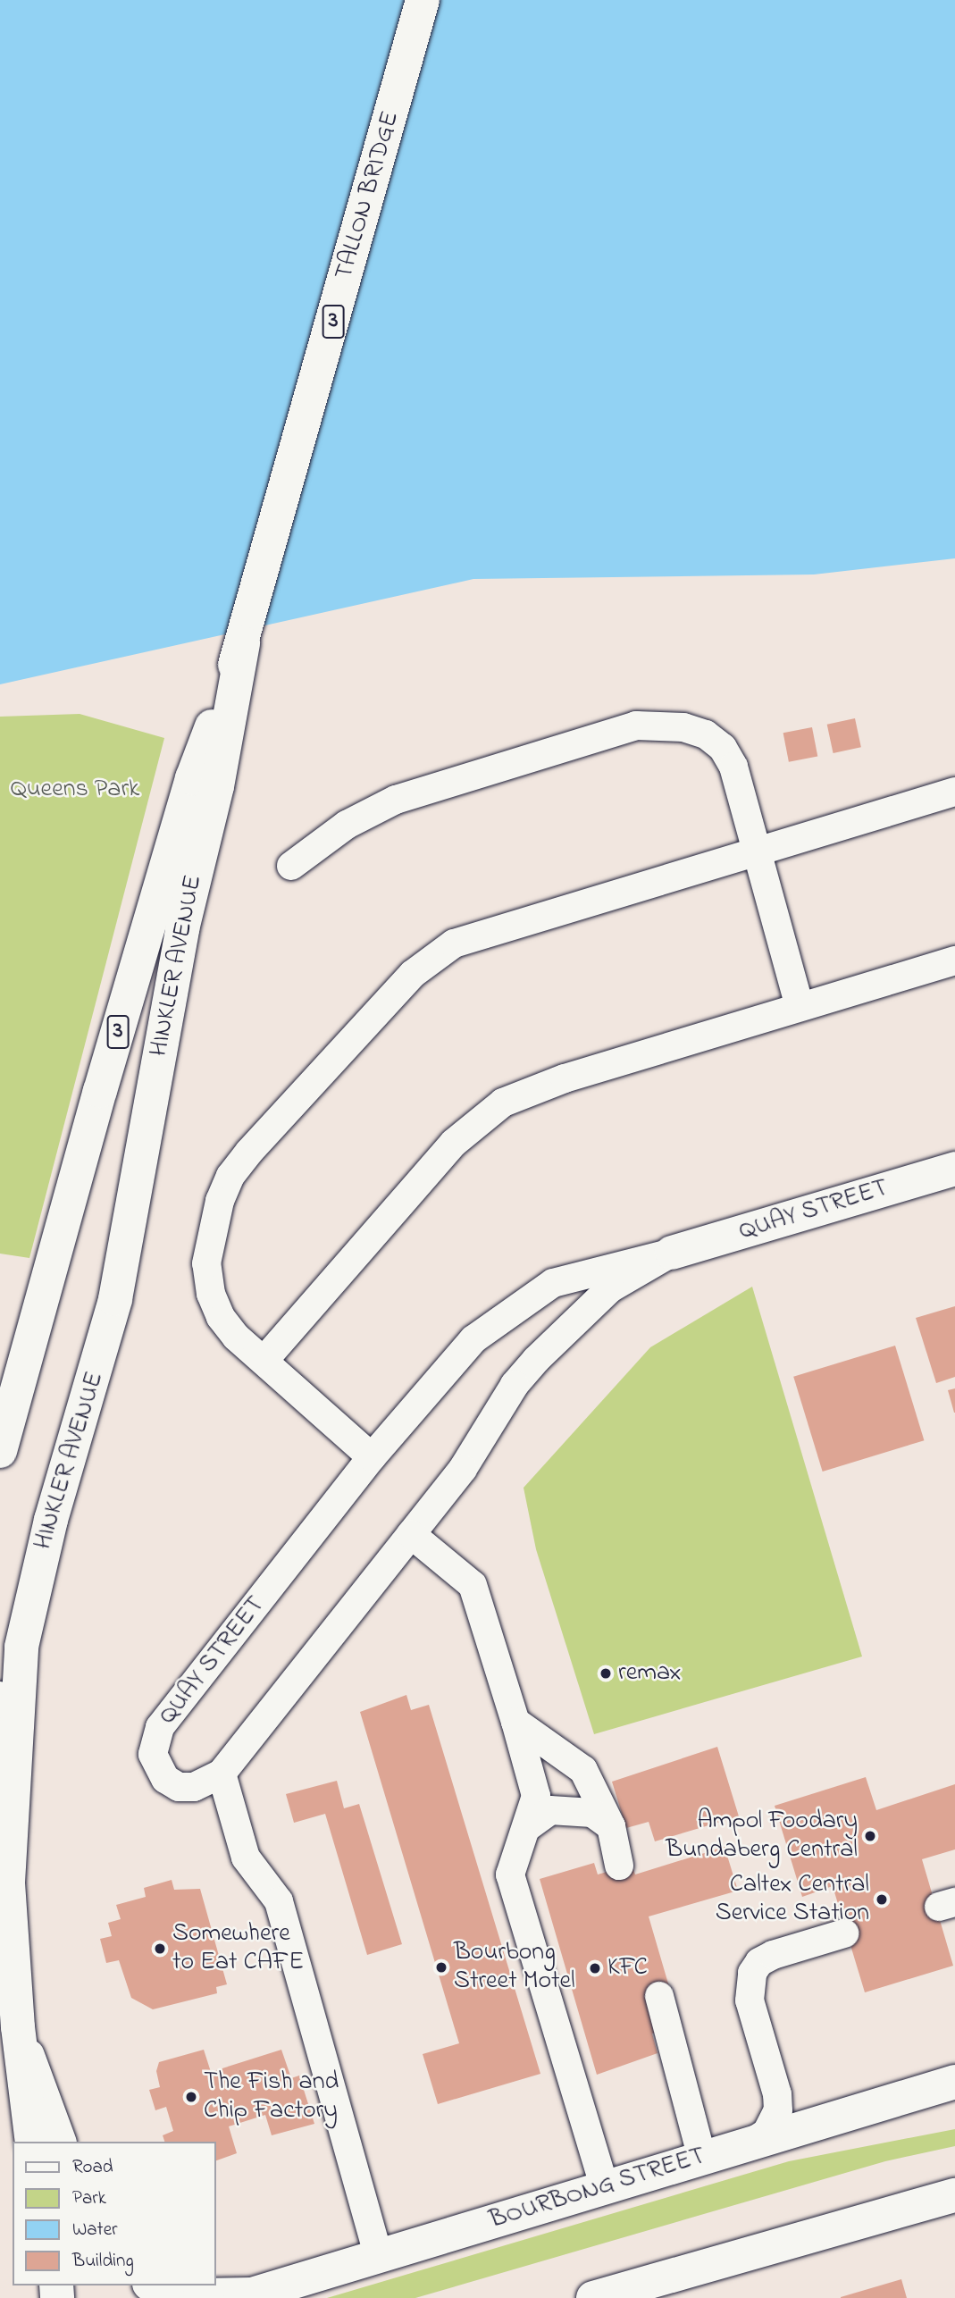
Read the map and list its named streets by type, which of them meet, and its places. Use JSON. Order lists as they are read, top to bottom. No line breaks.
{"streets":{"main road":["TALLON BRIDGE","3","HINKLER AVENUE","QUAY STREET","BOURBONG STREET"]},"crossings":[["TALLON BRIDGE","HINKLER AVENUE"]],"parks":["Queens Park"],"places":["remax","Ampol Foodary Bundaberg Central","Caltex Central Service Station","Somewhere to Eat CAFE","Bourbong Street Motel","KFC","The Fish and Chip Factory"],"legend":["Road","Park","Water","Building"]}
